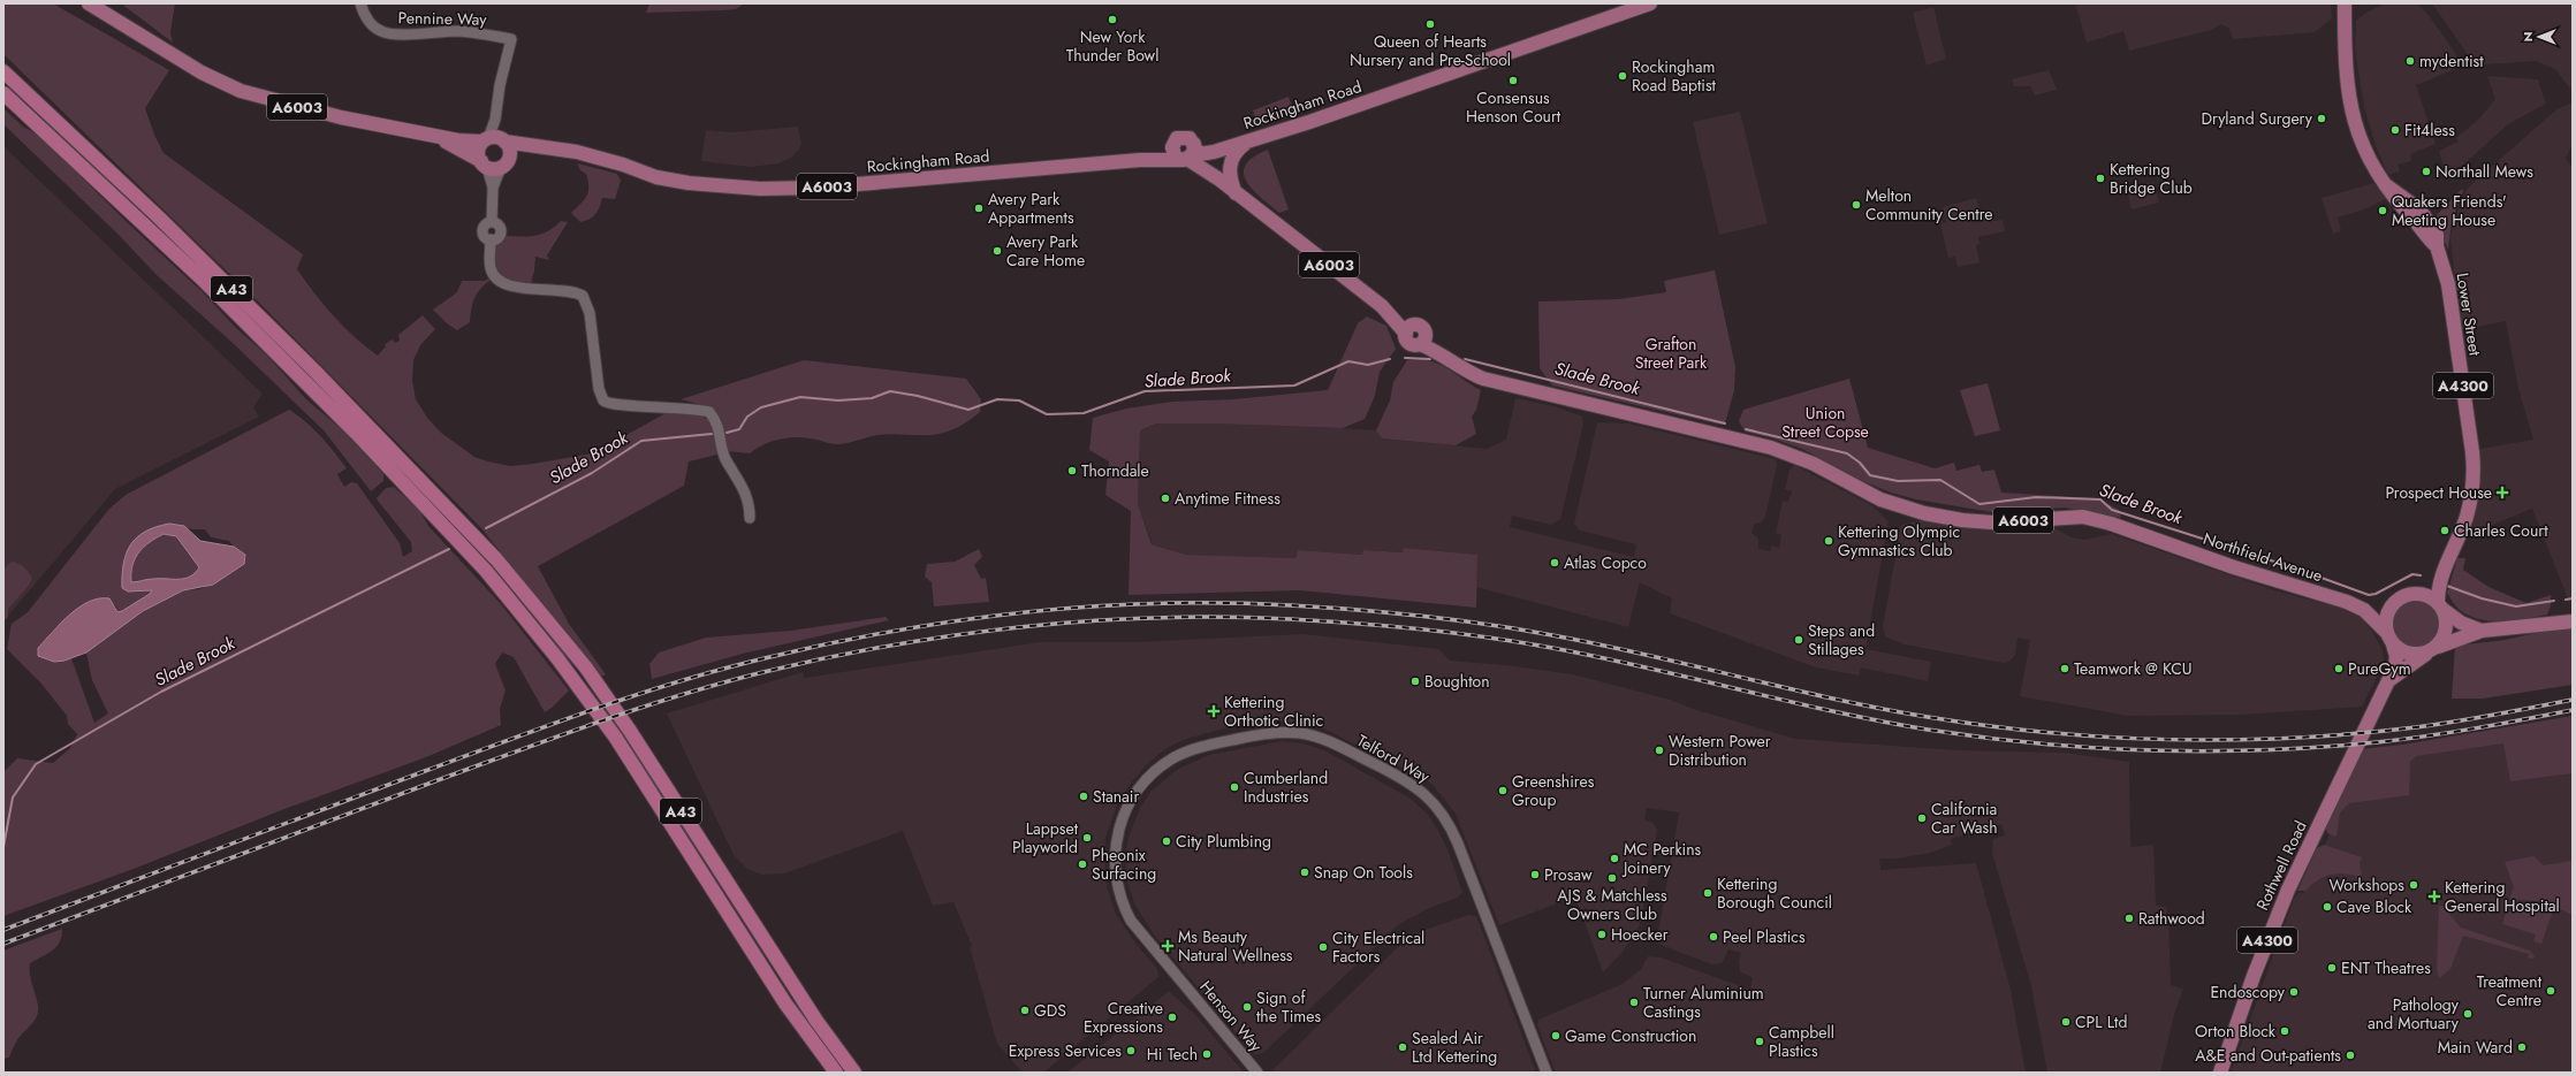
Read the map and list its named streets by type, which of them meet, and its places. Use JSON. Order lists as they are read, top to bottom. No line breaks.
{"streets":{"highway":["A43"],"main road":["Rockingham Road","A6003","Lower Street","A4300","Northfield Avenue","Rothwell Road"],"street":["Pennine Way","Telford Way","Henson Way"]},"crossings":[["Pennine Way","Rockingham Road"],["Rockingham Road","A6003"],["A6003","Northfield Avenue"],["Lower Street","Northfield Avenue"],["Lower Street","Rothwell Road"],["Northfield Avenue","Rothwell Road"],["Telford Way","Henson Way"]],"water":["Slade Brook"],"parks":["Grafton Street Park","Union Street Copse"],"places":{"other":["New York Thunder Bowl","Queen of Hearts Nursery and Pre-School","mydentist","Rockingham Road Baptist","Consensus Henson Court","Dryland Surgery","Fit4less","Northall Mews","Kettering Bridge Club","Melton Community Centre","Avery Park Appartments","Quakers Friends' Meeting House","Avery Park Care Home","Thorndale","Anytime Fitness","Charles Court","Kettering Olympic Gymnastics Club","Atlas Copco","Steps and Stillages","Teamwork @ KCU","PureGym","Boughton","Western Power Distribution","Cumberland Industries","Greenshires Group","Stanair","California Car Wash","Lappset Playworld","City Plumbing","MC Perkins Joinery","Pheonix Surfacing","Snap On Tools","Prosaw","AJS & Matchless Owners Club","Workshops","Kettering Borough Council","Cave Block","Rathwood","Hoecker","Peel Plastics","City Electrical Factors","ENT Theatres","Treatment Centre","Endoscopy","Turner Aluminium Castings","Sign of the Times","GDS","Pathology and Mortuary","Creative Expressions","CPL Ltd","Orton Block","Game Construction","Campbell Plastics","Sealed Air Ltd Kettering","Main Ward","Express Services","Hi Tech","A&E and Out-patients"],"health":["Prospect House","Kettering Orthotic Clinic","Kettering General Hospital","Ms Beauty Natural Wellness"]},"north":"left"}
